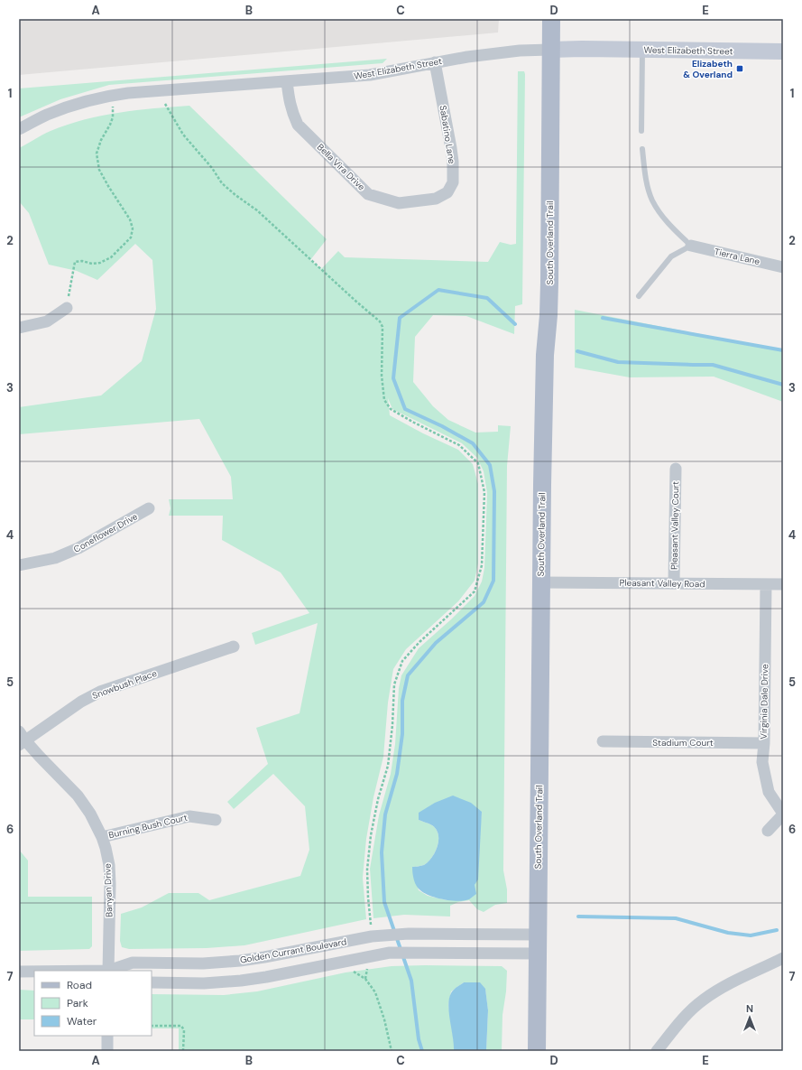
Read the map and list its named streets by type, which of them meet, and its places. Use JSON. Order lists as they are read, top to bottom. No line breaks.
{"streets":{"main road":["West Elizabeth Street","South Overland Trail"],"street":["Sabatino Lane","Bella Vira Drive","Tierra Lane","Pleasant Valley Court","Coneflower Drive","Pleasant Valley Road","Snowbush Place","Virginia Dale Drive","Stadium Court","Burning Bush Court","Banyan Drive","Golden Currant Boulevard"]},"crossings":[["West Elizabeth Street","Sabatino Lane"],["West Elizabeth Street","Bella Vira Drive"],["West Elizabeth Street","South Overland Trail"],["Sabatino Lane","Bella Vira Drive"],["South Overland Trail","Pleasant Valley Road"],["South Overland Trail","Golden Currant Boulevard"],["Pleasant Valley Court","Pleasant Valley Road"],["Pleasant Valley Road","Virginia Dale Drive"],["Snowbush Place","Banyan Drive"],["Virginia Dale Drive","Stadium Court"],["Burning Bush Court","Banyan Drive"]],"places":{"transit":["Elizabeth & Overland"]},"legend":["Road","Park","Water"],"north":"top","grid":{"columns":["A","B","C","D","E"],"rows":["1","2","3","4","5","6","7"]}}
